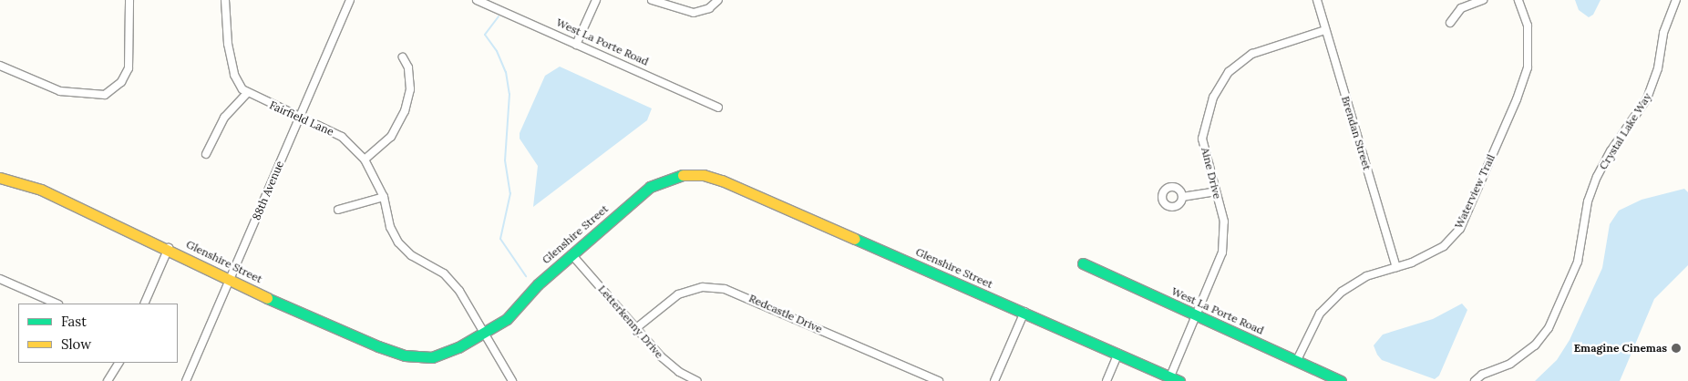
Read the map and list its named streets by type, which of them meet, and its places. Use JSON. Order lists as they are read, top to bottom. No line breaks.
{"streets":{"street":["West La Porte Road","Fairfield Lane","Crystal Lake Way","Brendan Street","Aine Drive","88th Avenue","Waterview Trail","Glenshire Street","Redcastle Drive","Letterkenny Drive"]},"crossings":[["West La Porte Road","Aine Drive"],["West La Porte Road","Waterview Trail"],["Fairfield Lane","88th Avenue"],["Fairfield Lane","Glenshire Street"],["Brendan Street","Aine Drive"],["Brendan Street","Waterview Trail"],["Aine Drive","Glenshire Street"],["88th Avenue","Glenshire Street"],["Glenshire Street","Letterkenny Drive"],["Redcastle Drive","Letterkenny Drive"]],"places":["Emagine Cinemas"],"legend":["Fast","Slow"]}
